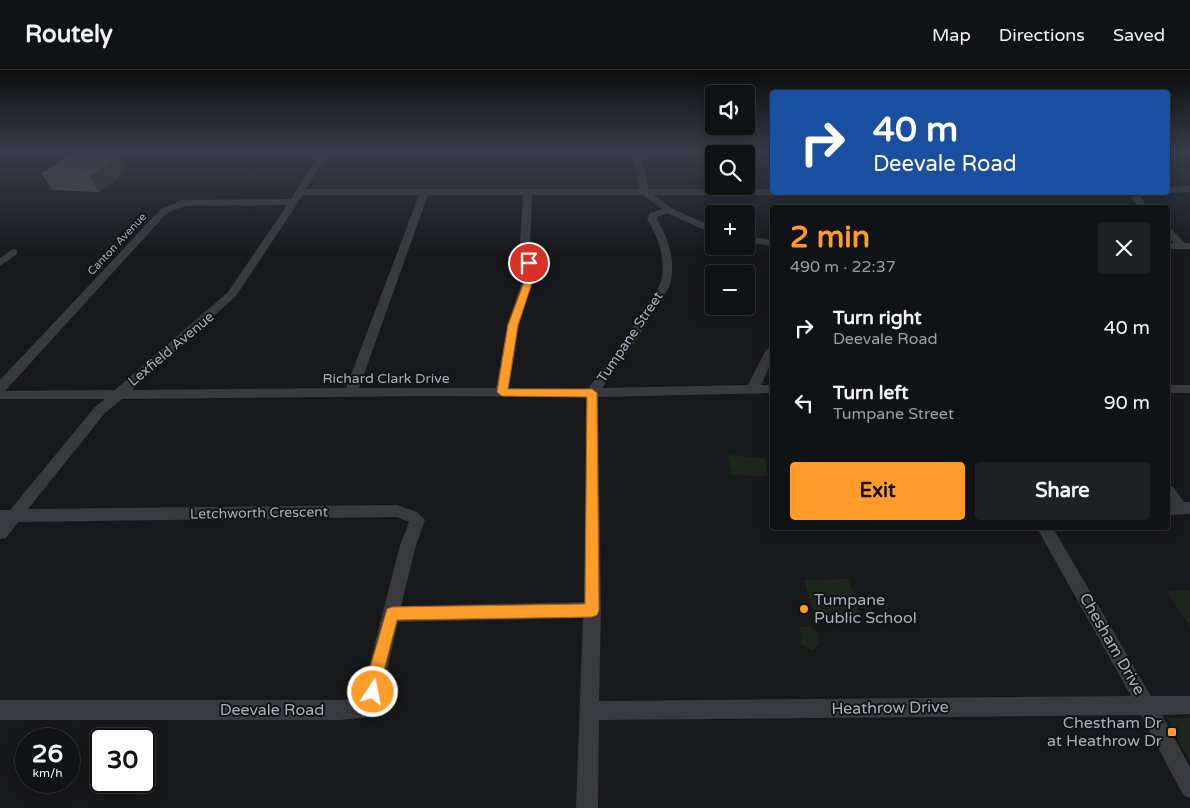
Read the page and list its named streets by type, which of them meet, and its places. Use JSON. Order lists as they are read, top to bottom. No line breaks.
{"streets":{"street":["Canton Avenue","Tumpane Street","Lexfield Avenue","Richard Clark Drive","Letchworth Crescent","Chesham Drive","Heathrow Drive","Deevale Road"]},"crossings":[["Canton Avenue","Lexfield Avenue"],["Tumpane Street","Richard Clark Drive"],["Tumpane Street","Heathrow Drive"],["Lexfield Avenue","Richard Clark Drive"],["Lexfield Avenue","Letchworth Crescent"],["Letchworth Crescent","Deevale Road"],["Chesham Drive","Heathrow Drive"]],"places":{"other":["Tumpane Public School"],"transit":["Chestham Dr at Heathrow Dr"]},"page":{"header":"Routely","nav":["Map","Directions","Saved"],"map_buttons":["+","−"],"turn":["40 m","Deevale Road"],"heading":["2 min","490 m · 22:37"],"list":[{"name":"Turn right","note":"Deevale Road","value":"40 m"},{"name":"Turn left","note":"Tumpane Street","value":"90 m"}],"buttons":["Exit","Share"],"speed":"26 km/h","limit":"30"}}
